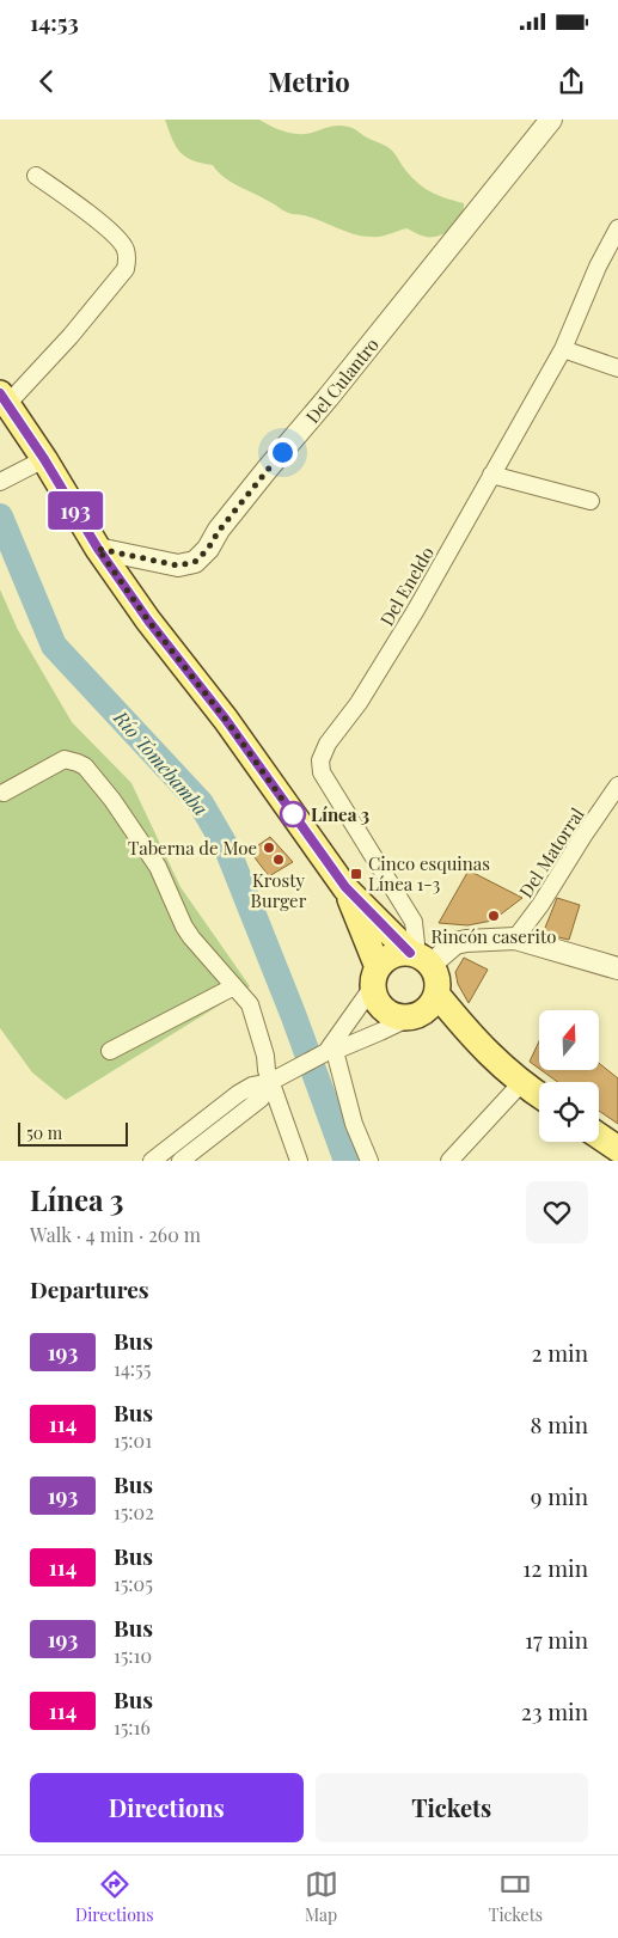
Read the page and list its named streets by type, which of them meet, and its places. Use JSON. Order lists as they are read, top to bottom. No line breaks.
{"streets":{"street":["Del Culantro","Del Eneldo","Del Matorral"]},"water":["Río Tomebamba"],"places":{"other":["Línea 3","Taberna de Moe","Krosty Burger","Rincón caserito"],"transit":["Cinco esquinas Línea 1-3"]},"lines":["bus line 193"],"scale_bar":"50 m","north":"top","page":{"status":"14:53","header":"Metrio","on_map":"193","scale":"50 m","heading":[["Línea 3","Walk · 4 min · 260 m"],"Departures"],"list":[{"mark":"193","name":"Bus","note":"14:55","value":"2 min"},{"mark":"114","name":"Bus","note":"15:01","value":"8 min"},{"mark":"193","name":"Bus","note":"15:02","value":"9 min"},{"mark":"114","name":"Bus","note":"15:05","value":"12 min"},{"mark":"193","name":"Bus","note":"15:10","value":"17 min"},{"mark":"114","name":"Bus","note":"15:16","value":"23 min"}],"buttons":["Directions","Tickets"],"tabs":["Directions","Map","Tickets"]}}
